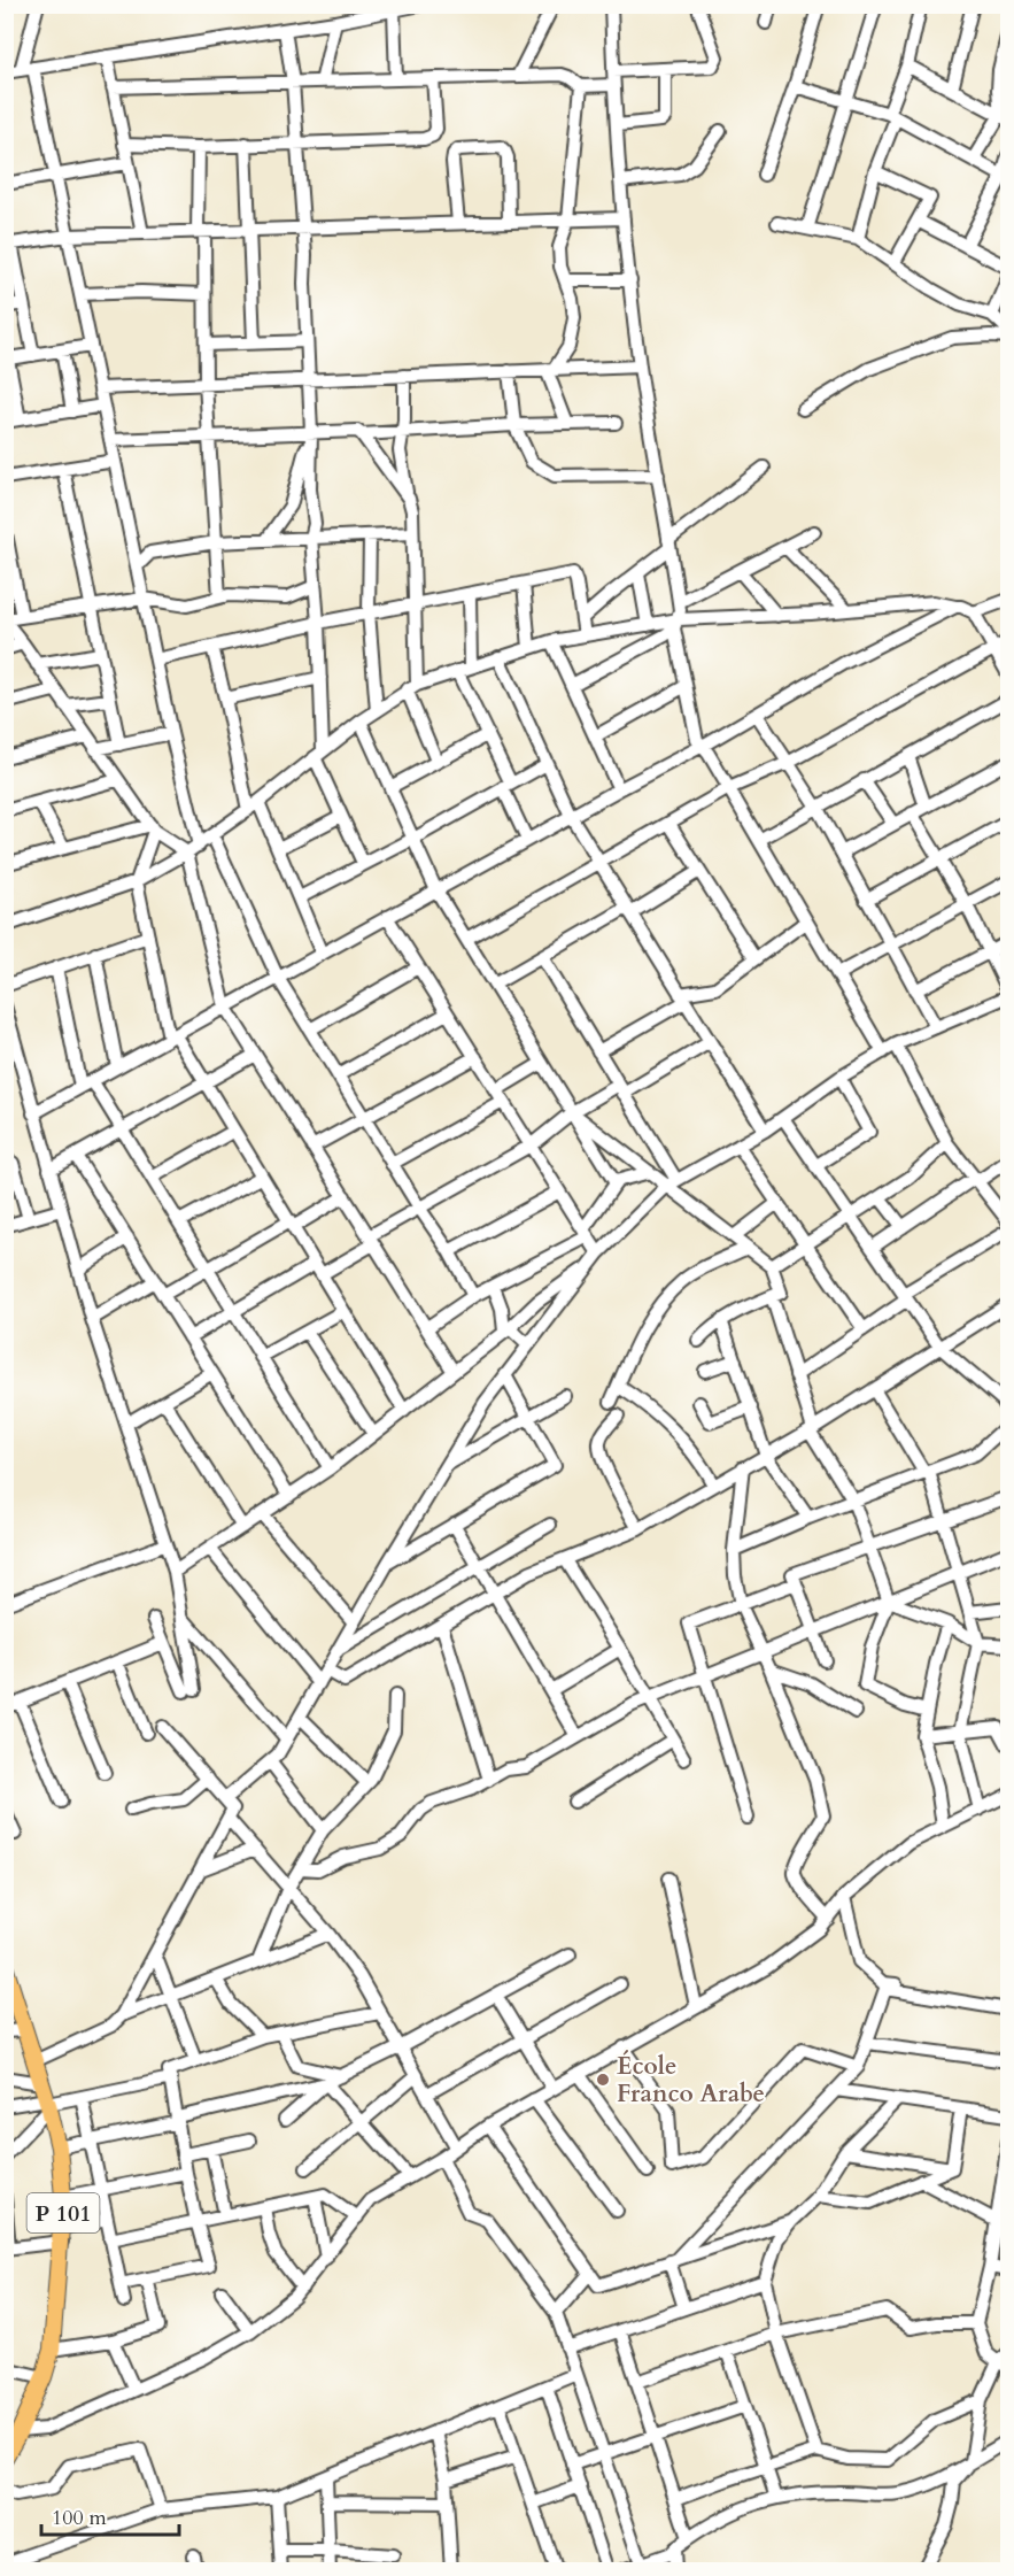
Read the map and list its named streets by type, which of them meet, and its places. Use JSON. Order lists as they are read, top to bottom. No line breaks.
{"streets":{"main road":["P 101"]},"places":["École Franco Arabe"],"scale_bar":"100 m"}
